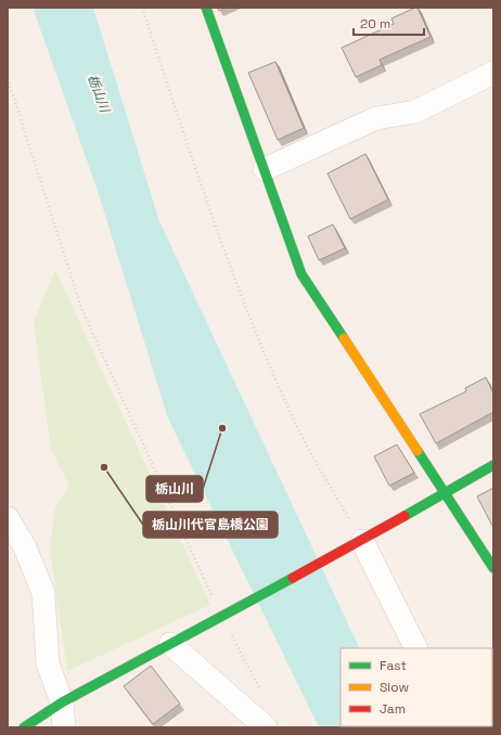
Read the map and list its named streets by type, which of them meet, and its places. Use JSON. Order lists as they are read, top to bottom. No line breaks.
{"water":["栃山川"],"places":["栃山川","栃山川代官島橋公園"],"legend":["Fast","Slow","Jam"],"scale_bar":"20 m"}
